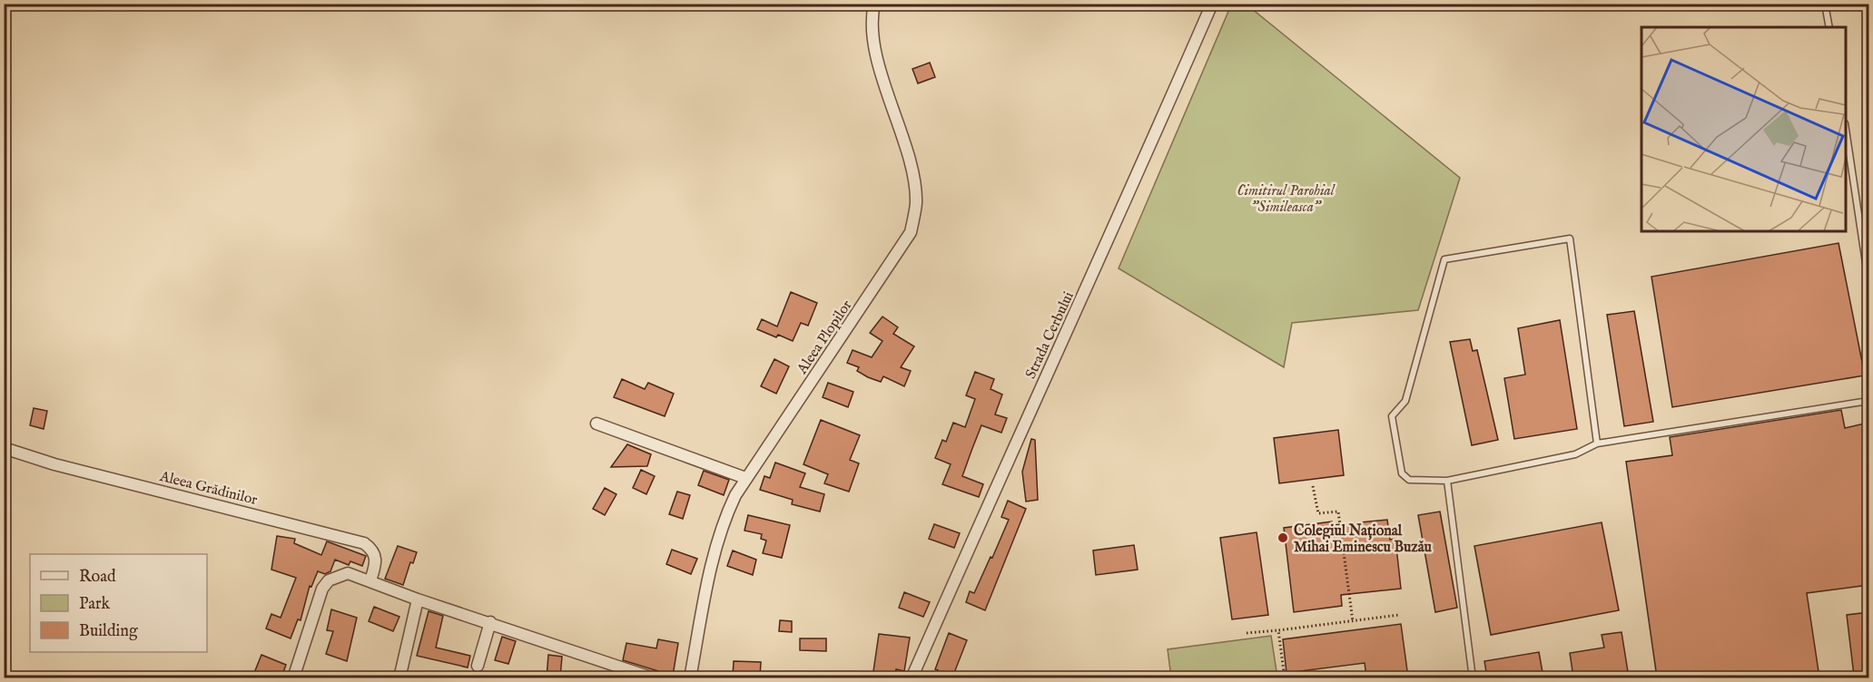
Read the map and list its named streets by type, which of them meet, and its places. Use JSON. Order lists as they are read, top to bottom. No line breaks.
{"streets":{"street":["Strada Cerbului","Aleea Plopilor","Aleea Grădinilor"]},"parks":["Cimitirul Parohial \"Simileasca\""],"places":["Colegiul Național Mihai Eminescu Buzău"],"legend":["Road","Park","Building"]}
